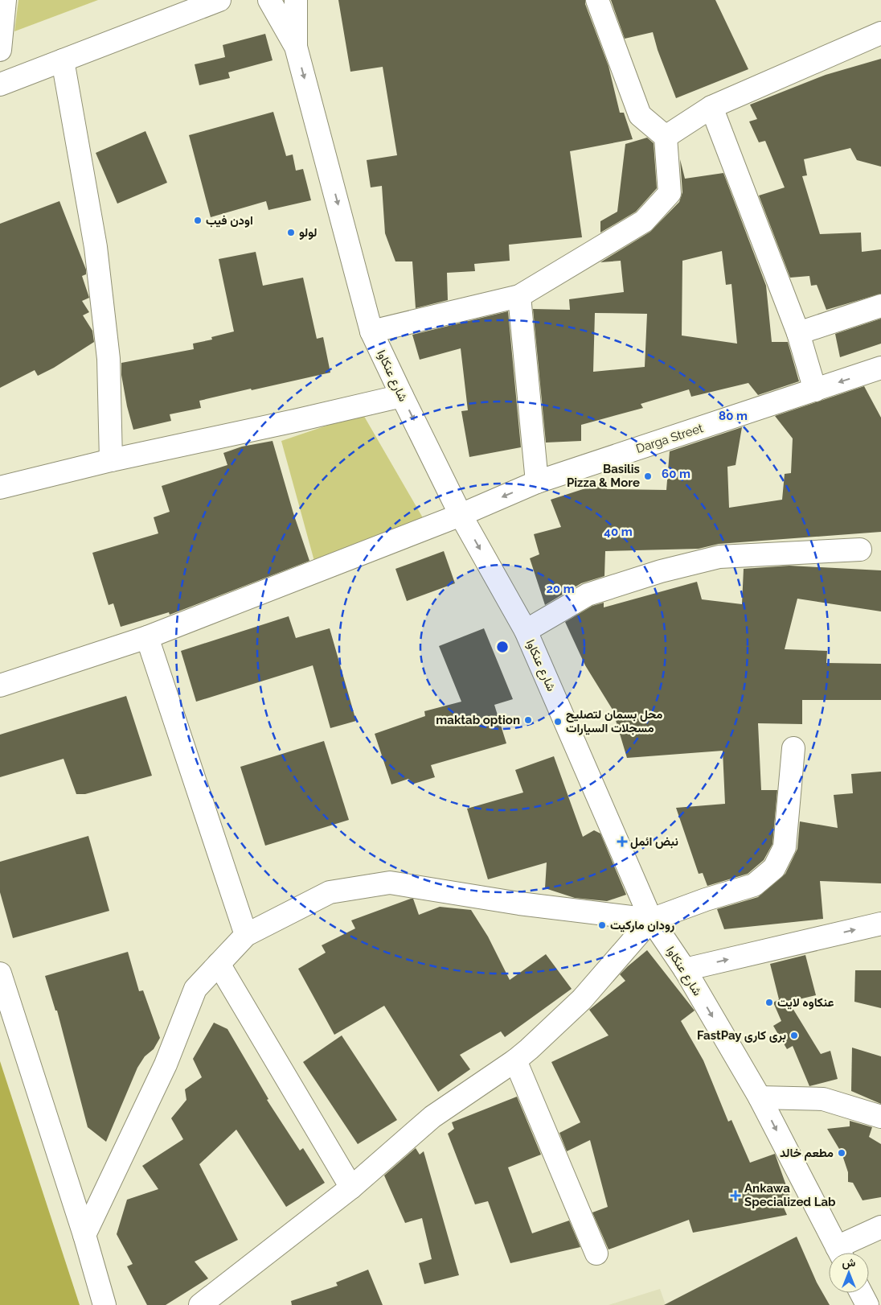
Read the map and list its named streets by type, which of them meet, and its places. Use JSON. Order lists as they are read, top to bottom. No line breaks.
{"streets":{"street":["شارع عنكاوا","Darga Street"]},"crossings":[["شارع عنكاوا","Darga Street"]],"one_way":["شارع عنكاوا"],"places":{"other":["اودن فيب","لولو","Basilis Pizza & More","maktab option","محل بسمان لتصليح مسجلات السيارات","رودان ماركيت","عنكاوه لايت","FastPay بری كاری","مطعم خالد"],"health":["نبض ائمل","Ankawa Specialized Lab"]},"north":"top","rings":["80 m","60 m","40 m","20 m"]}
